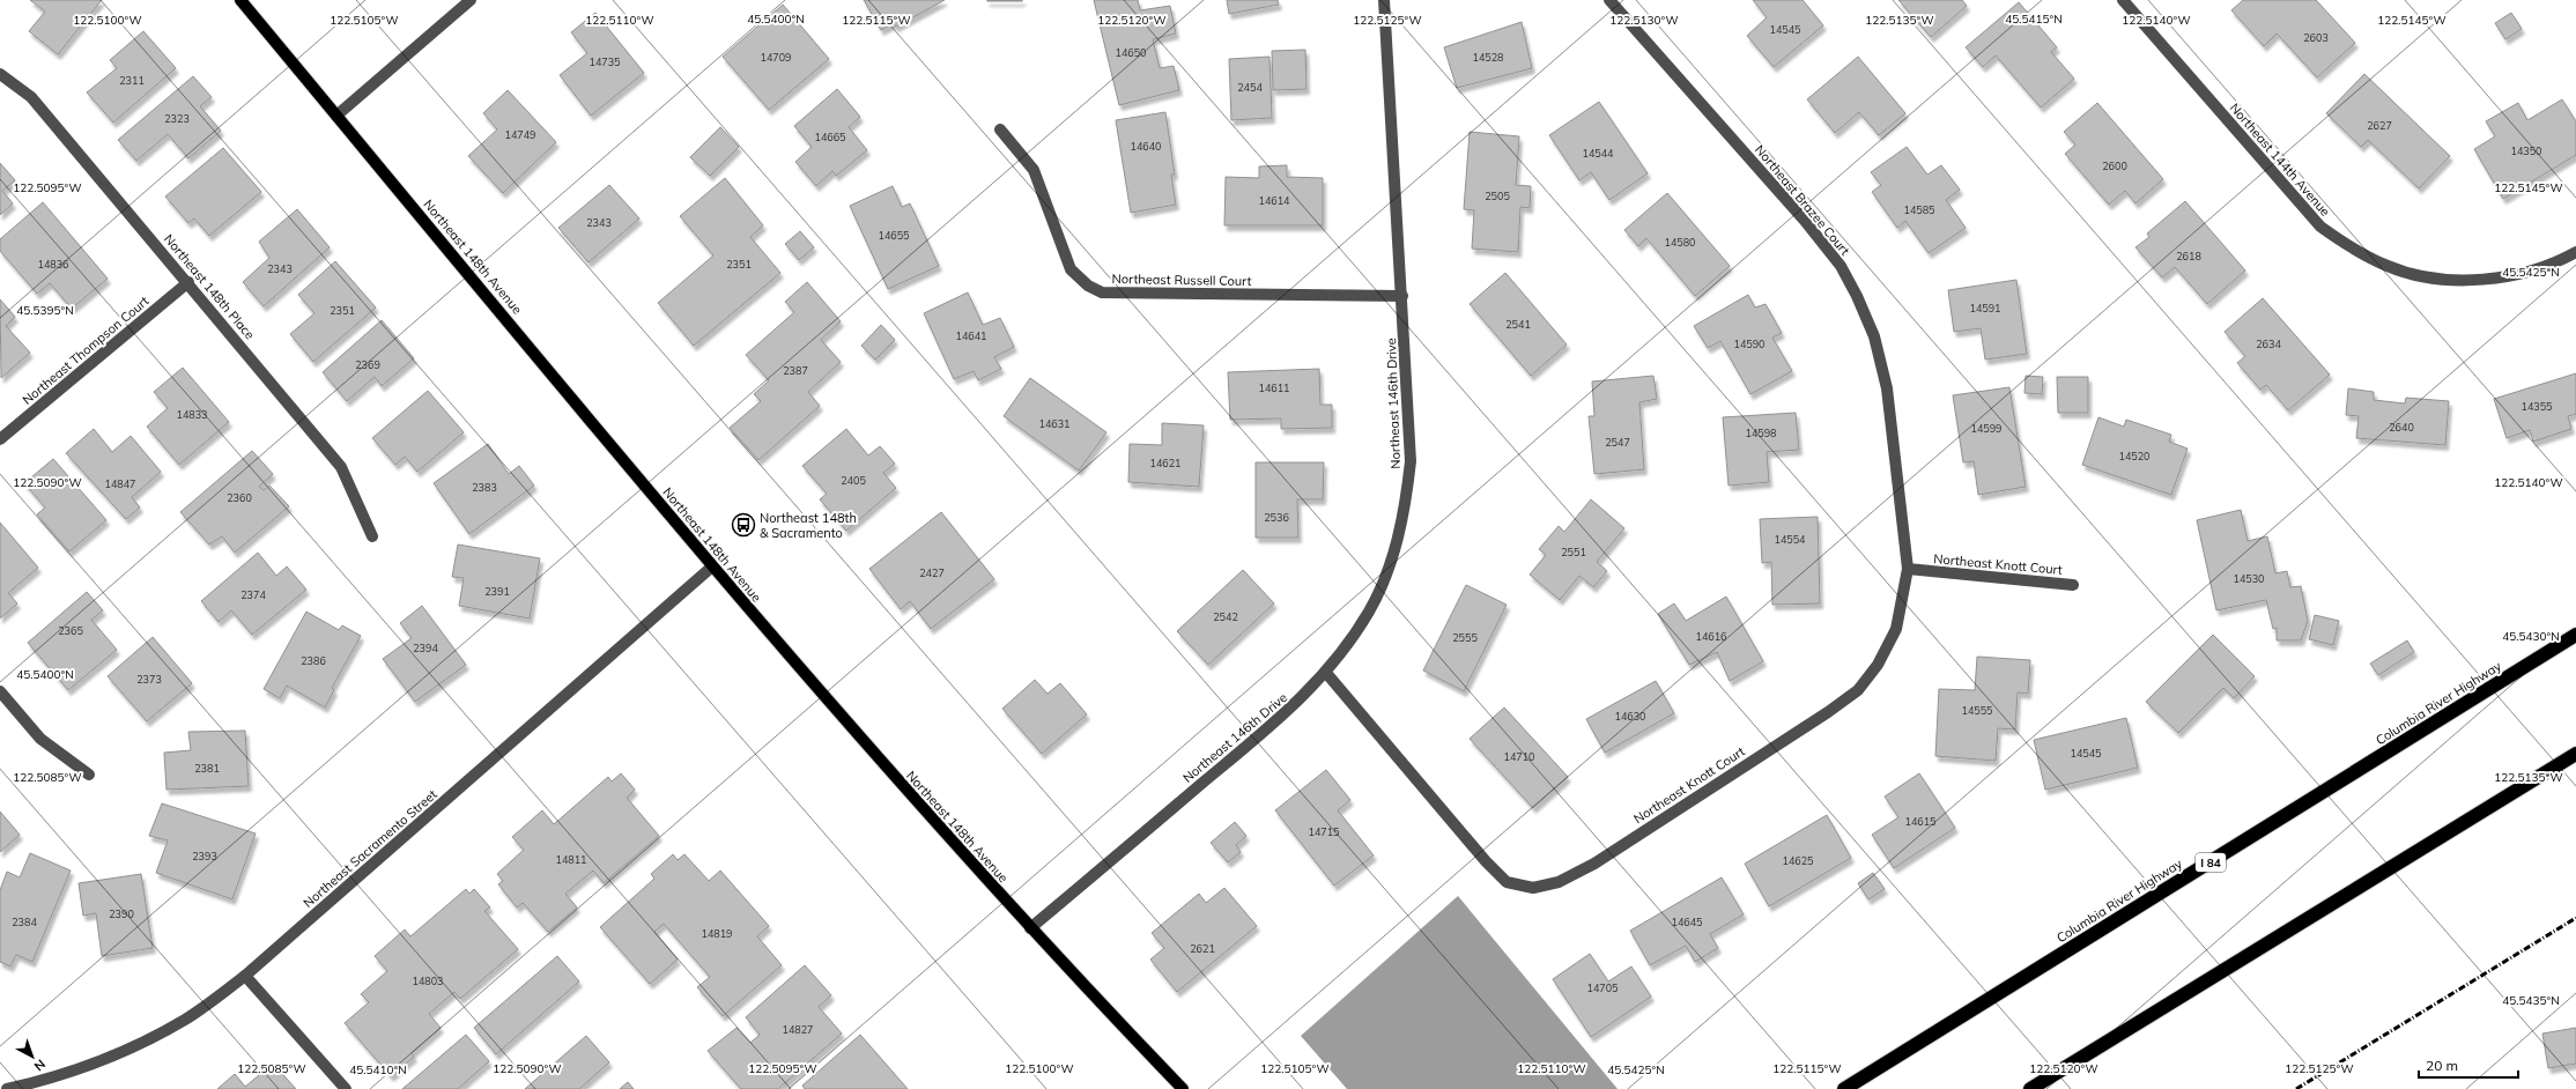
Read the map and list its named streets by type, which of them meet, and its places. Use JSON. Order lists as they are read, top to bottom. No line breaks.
{"streets":{"highway":["Columbia River Highway","I 84"],"main road":["Northeast 148th Avenue"],"street":["Northeast 144th Avenue","Northeast Brazee Court","Northeast Russell Court","Northeast 148th Place","Northeast Thompson Court","Northeast 146th Drive","Northeast Knott Court","Northeast Sacramento Street"]},"crossings":[["Northeast Brazee Court","Northeast Knott Court"],["Northeast 148th Avenue","Northeast 146th Drive"],["Northeast 148th Avenue","Northeast Sacramento Street"],["Northeast Russell Court","Northeast 146th Drive"],["Northeast 148th Place","Northeast Thompson Court"],["Northeast 146th Drive","Northeast Knott Court"]],"places":{"bus stop":["Northeast 148th & Sacramento"]},"house_numbers":["14545","2603","14650","14709","14528","14735","2311","2454","2323","2627","14749","14665","14640","14350","14544","2600","2505","14614","14585","2343","14655","14580","2618","14836","2351","2343","14591","2351","2541","14641","14590","2634","2369","2387","14611","14355","14833","14631","2640","14599","14598","2547","14520","14621","2405","14847","2383","2360","2536","14554","2551","2427","14530","2391","2374","2542","2365","14616","2555","2394","2386","2373","14555","14630","14545","14710","2381","14615","14715","2393","14811","14625","2390","2384","14645","14819","2621","14803","14705","14827"],"scale_bar":"20 m","north":"bottom right","coordinates":["45.5400°N","45.5415°N","122.5100°W","122.5105°W","122.5110°W","122.5115°W","122.5120°W","122.5125°W","122.5130°W","122.5135°W","122.5140°W","122.5145°W","122.5095°W","45.5425°N","45.5395°N","122.5090°W","45.5430°N","122.5085°W","45.5435°N","45.5410°N"]}
